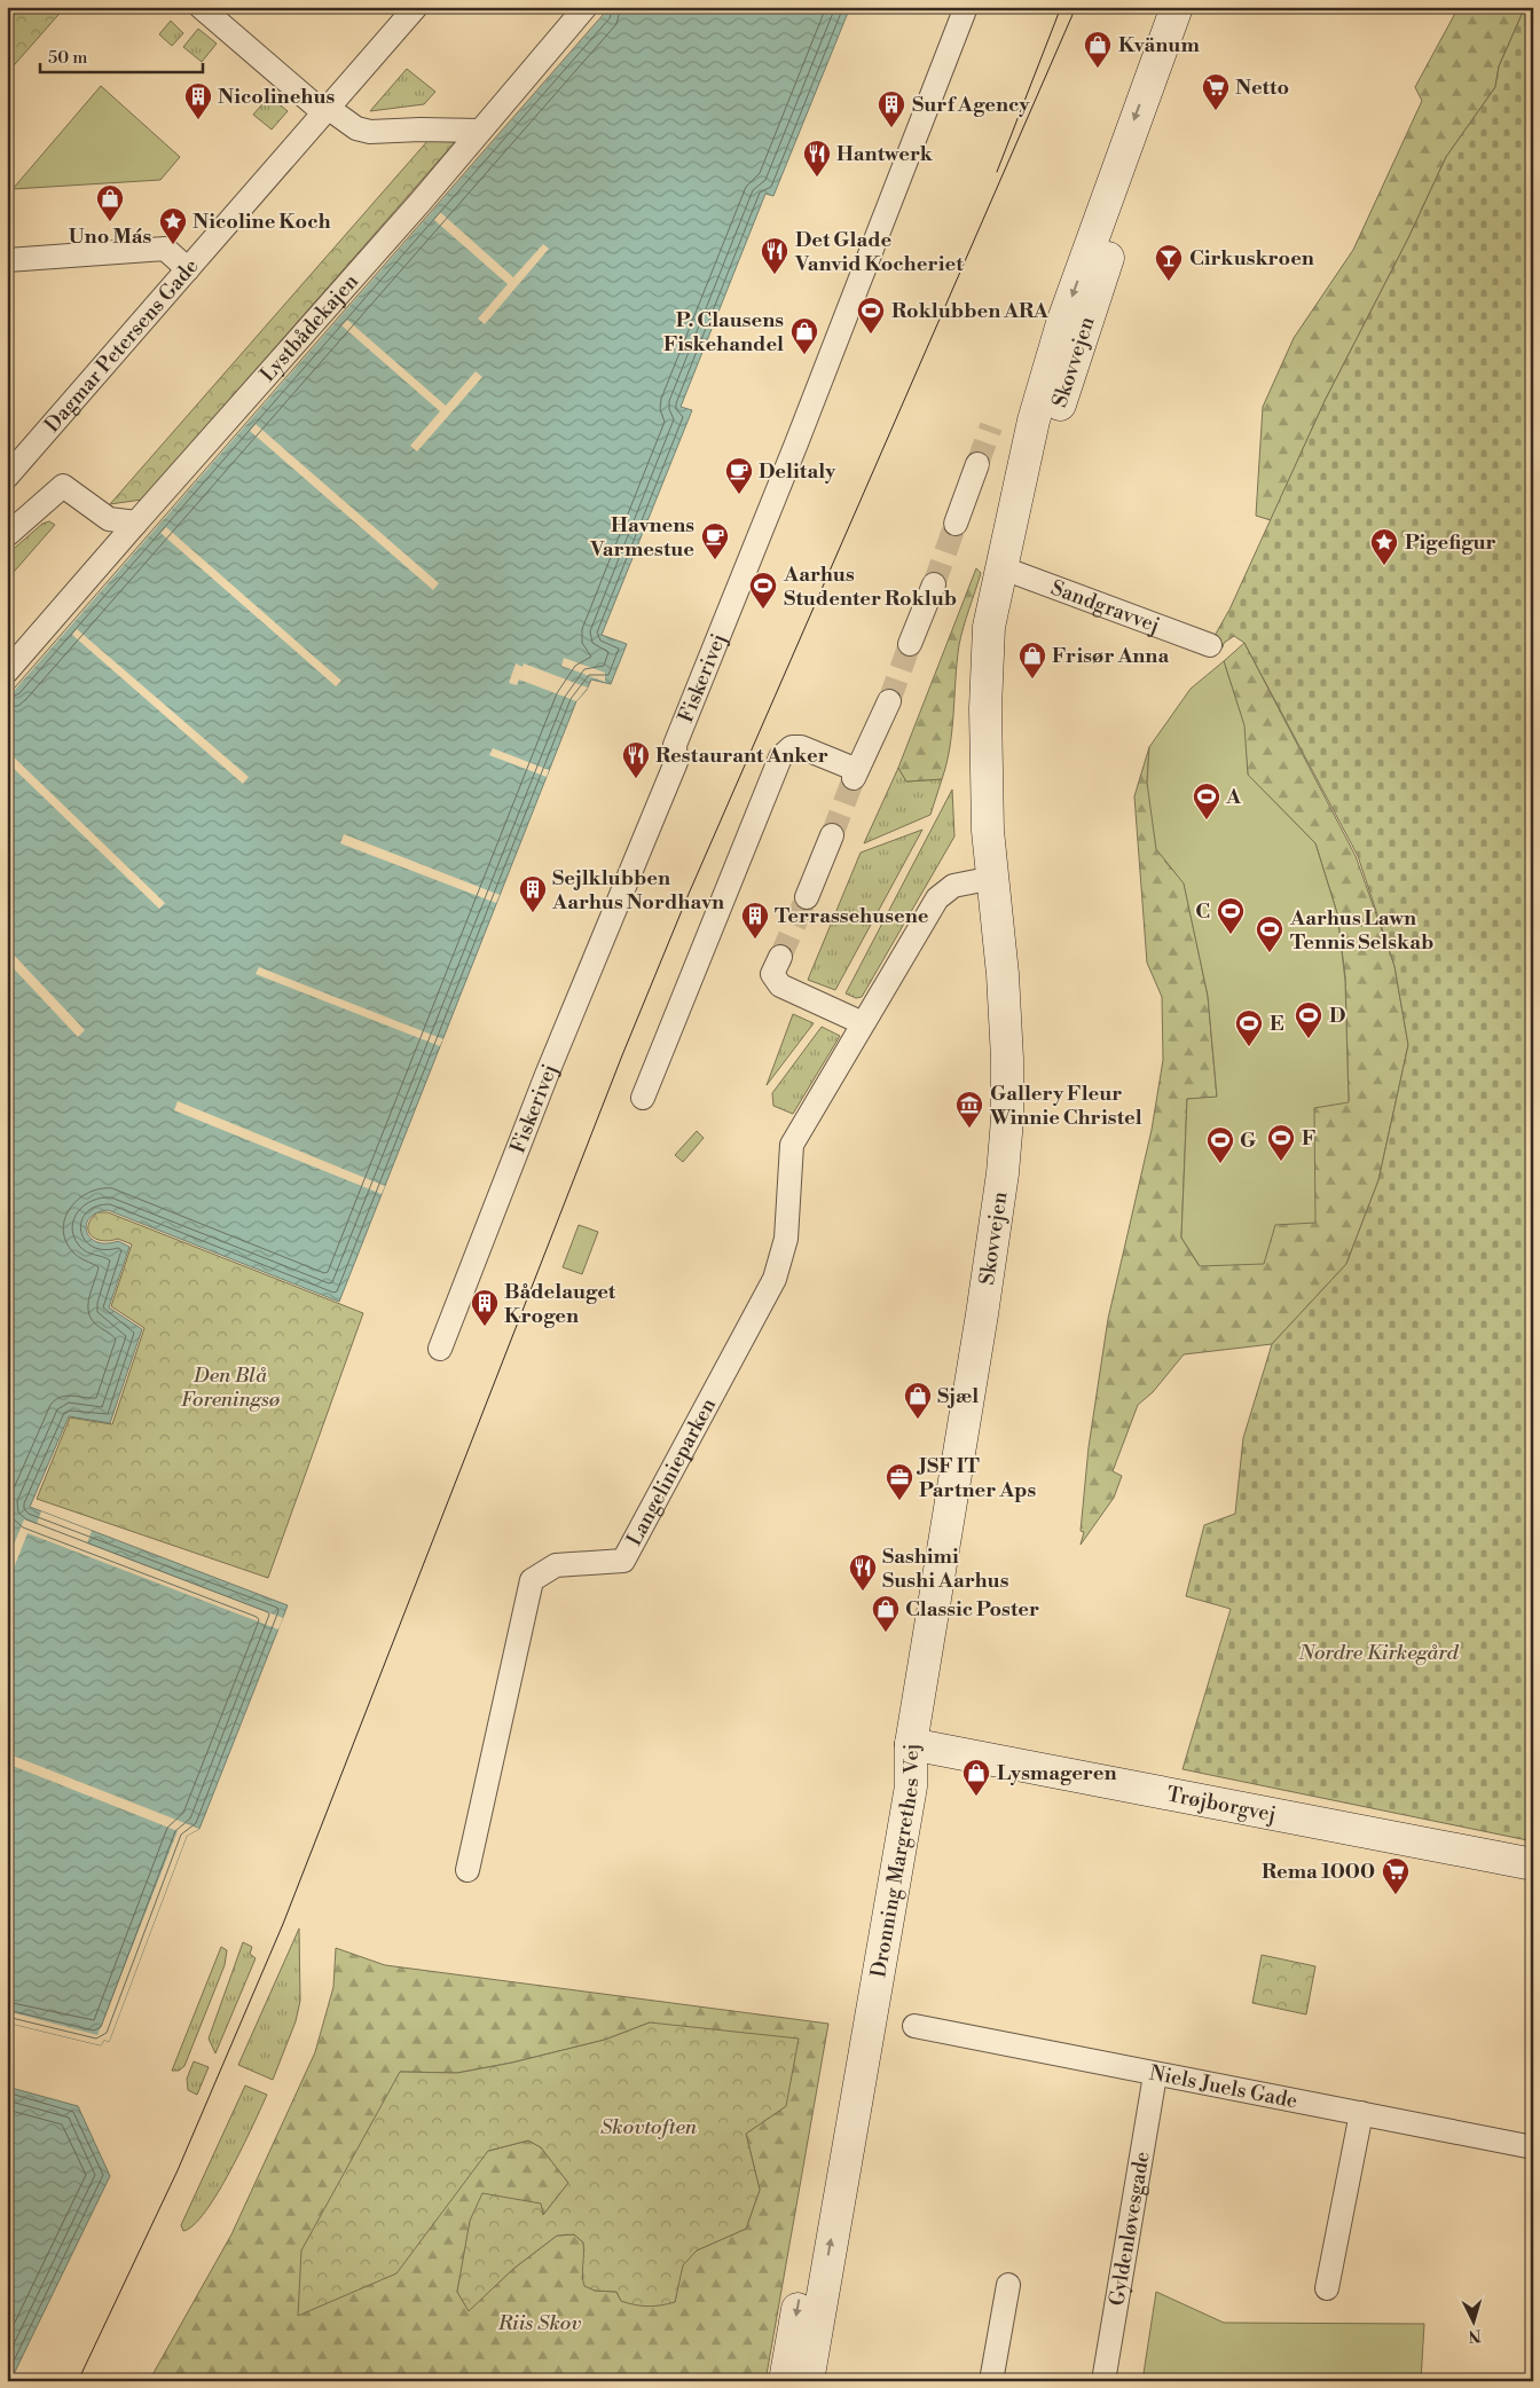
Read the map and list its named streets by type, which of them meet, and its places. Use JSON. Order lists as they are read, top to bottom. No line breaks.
{"streets":{"street":["Lystbådekajen","Dagmar Petersens Gade","Skovvejen","Sandgravvej","Fiskerivej","Langelinieparken","Trøjborgvej","Dronning Margrethes Vej","Niels Juels Gade","Gyldenløvesgade"]},"crossings":[["Skovvejen","Sandgravvej"],["Skovvejen","Langelinieparken"],["Skovvejen","Trøjborgvej"],["Skovvejen","Dronning Margrethes Vej"],["Trøjborgvej","Dronning Margrethes Vej"],["Niels Juels Gade","Gyldenløvesgade"]],"parks":["Den Blå Foreningsø","Nordre Kirkegård","Skovtoften","Riis Skov"],"places":{"shop":["Kvänum","Uno Más","P. Clausens Fiskehandel","Frisør Anna","Sjæl","Classic Poster","Lysmageren"],"supermarket":["Netto","Rema 1000"],"building":["Nicolinehus","Surf Agency","Sejlklubben Aarhus Nordhavn","Terrassehusene","Bådelauget Krogen"],"restaurant":["Hantwerk","Det Glade Vanvid Kocheriet","Restaurant Anker","Sashimi Sushi Aarhus"],"place":["Nicoline Koch","Pigefigur"],"bar":["Cirkuskroen"],"sports":["Roklubben ARA","Aarhus Studenter Roklub","A","C","Aarhus Lawn Tennis Selskab","D","E","F","G"],"cafe":["Delitaly","Havnens Varmestue"],"museum":["Gallery Fleur Winnie Christel"],"office":["JSF IT Partner Aps"]},"scale_bar":"50 m","north":"bottom"}
